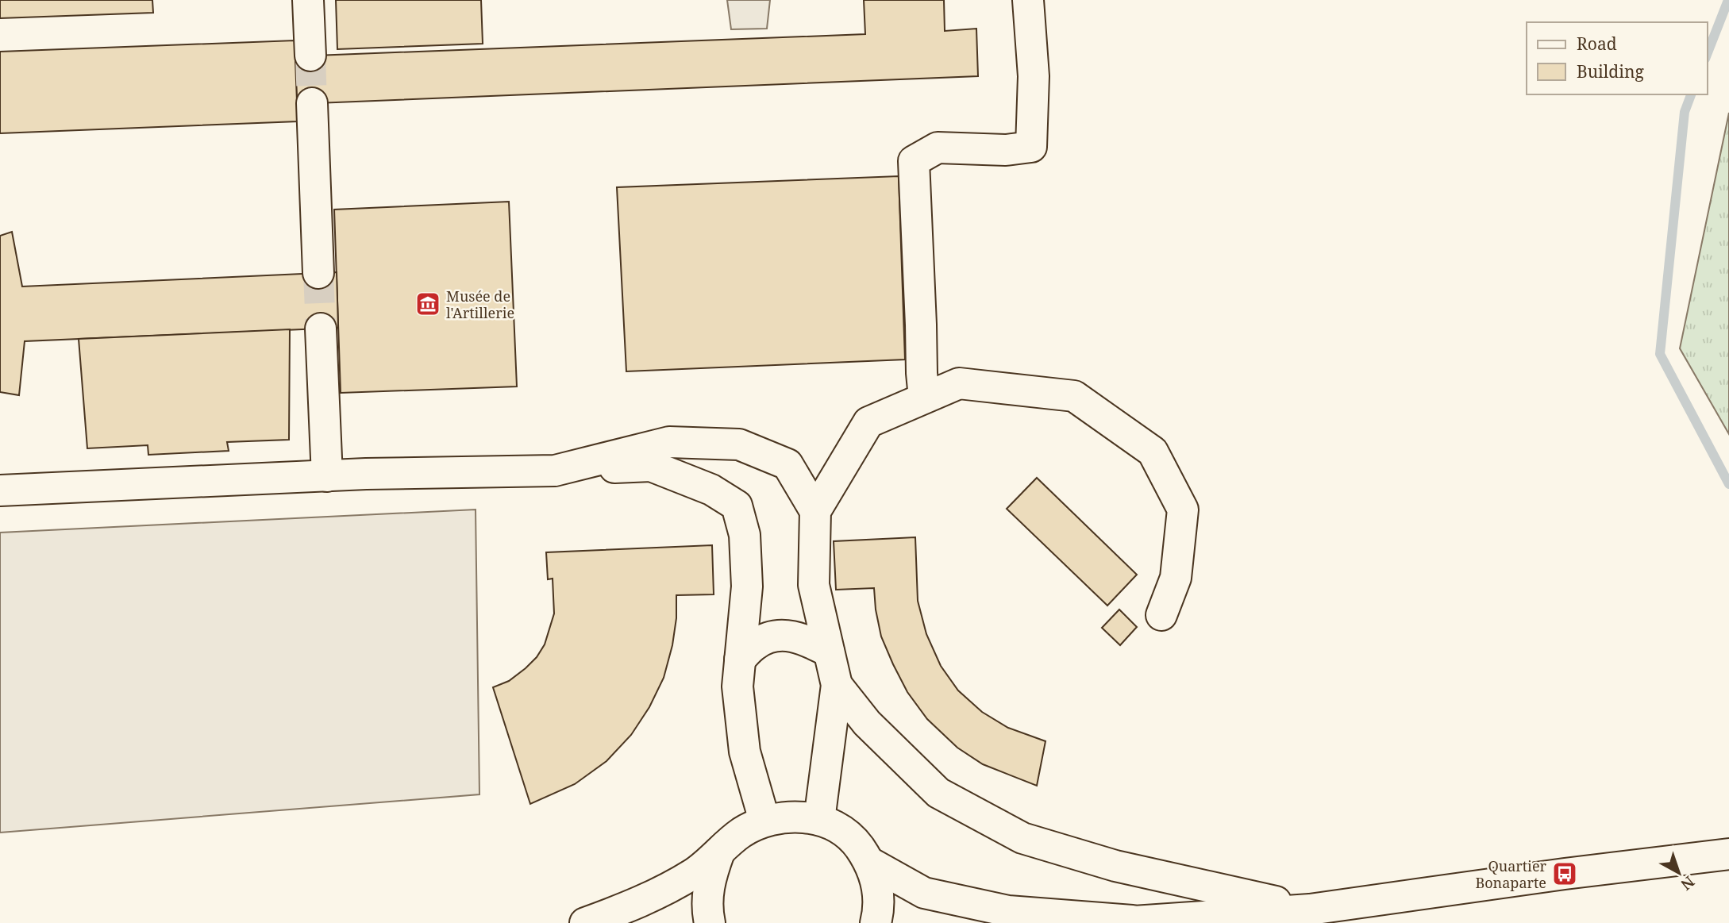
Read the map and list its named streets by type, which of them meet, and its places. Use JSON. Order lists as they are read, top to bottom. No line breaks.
{"places":{"museum":["Musée de l'Artillerie"],"bus stop":["Quartier Bonaparte"]},"legend":["Road","Building"],"north":"bottom right"}
